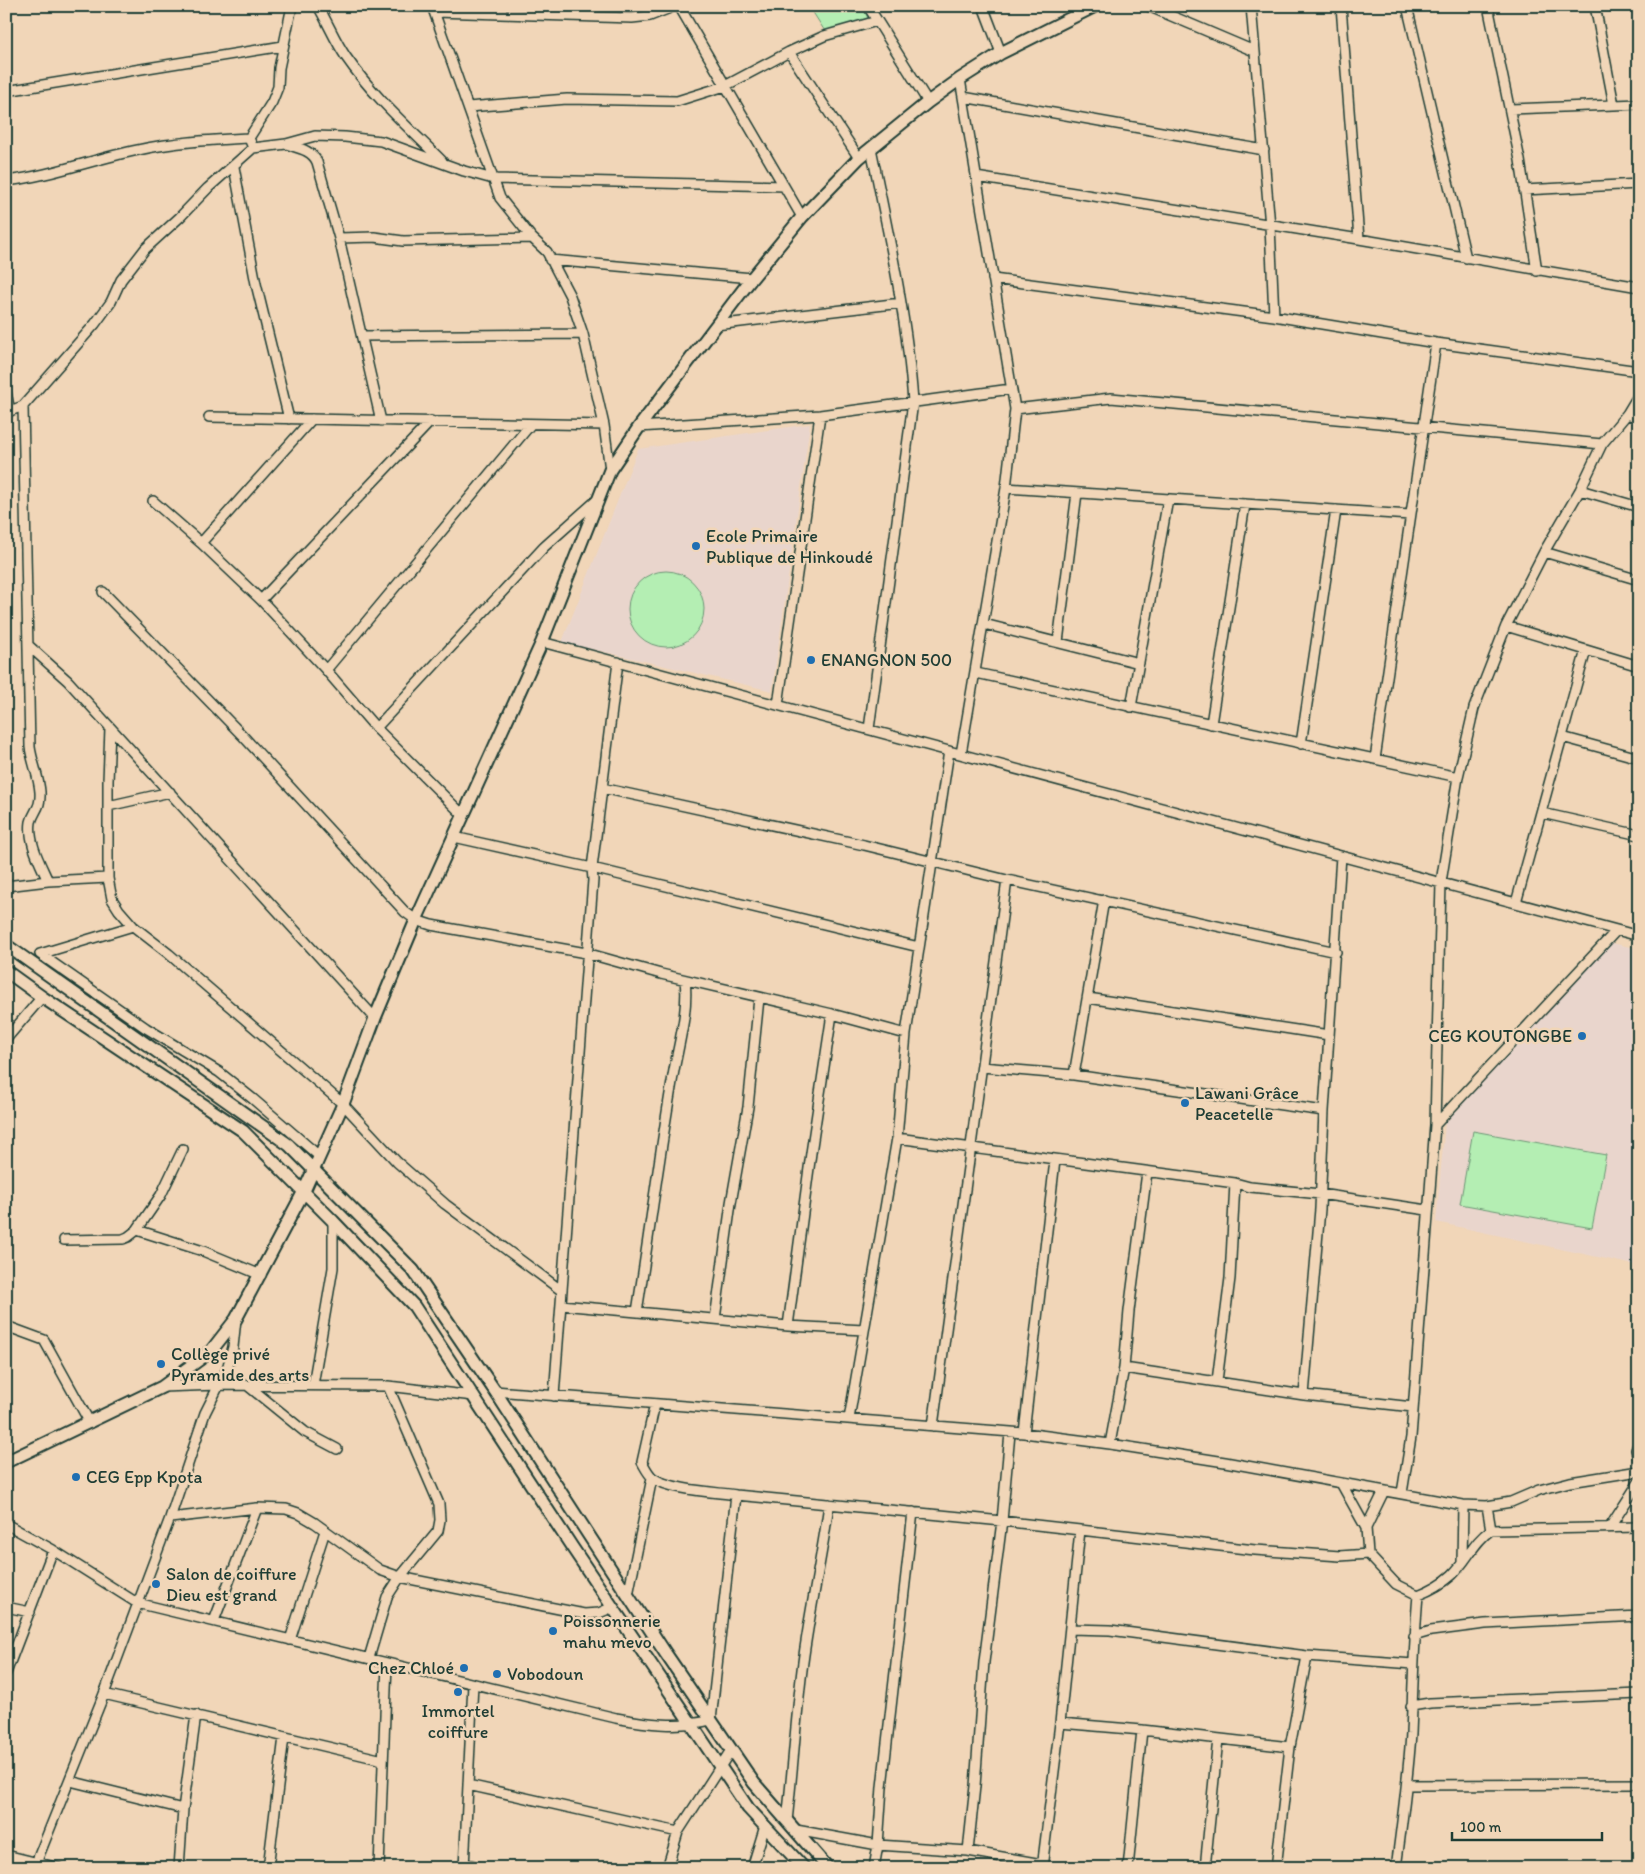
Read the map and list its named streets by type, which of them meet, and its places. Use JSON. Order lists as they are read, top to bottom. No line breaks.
{"places":["Ecole Primaire Publique de Hinkoudé","ENANGNON 500","CEG KOUTONGBE","Lawani Grâce Peacetelle","Collège privé Pyramide des arts","CEG Epp Kpota","Salon de coiffure Dieu est grand","Poissonnerie mahu mevo","Chez Chloé","Vobodoun","Immortel coiffure"],"scale_bar":"100 m"}
